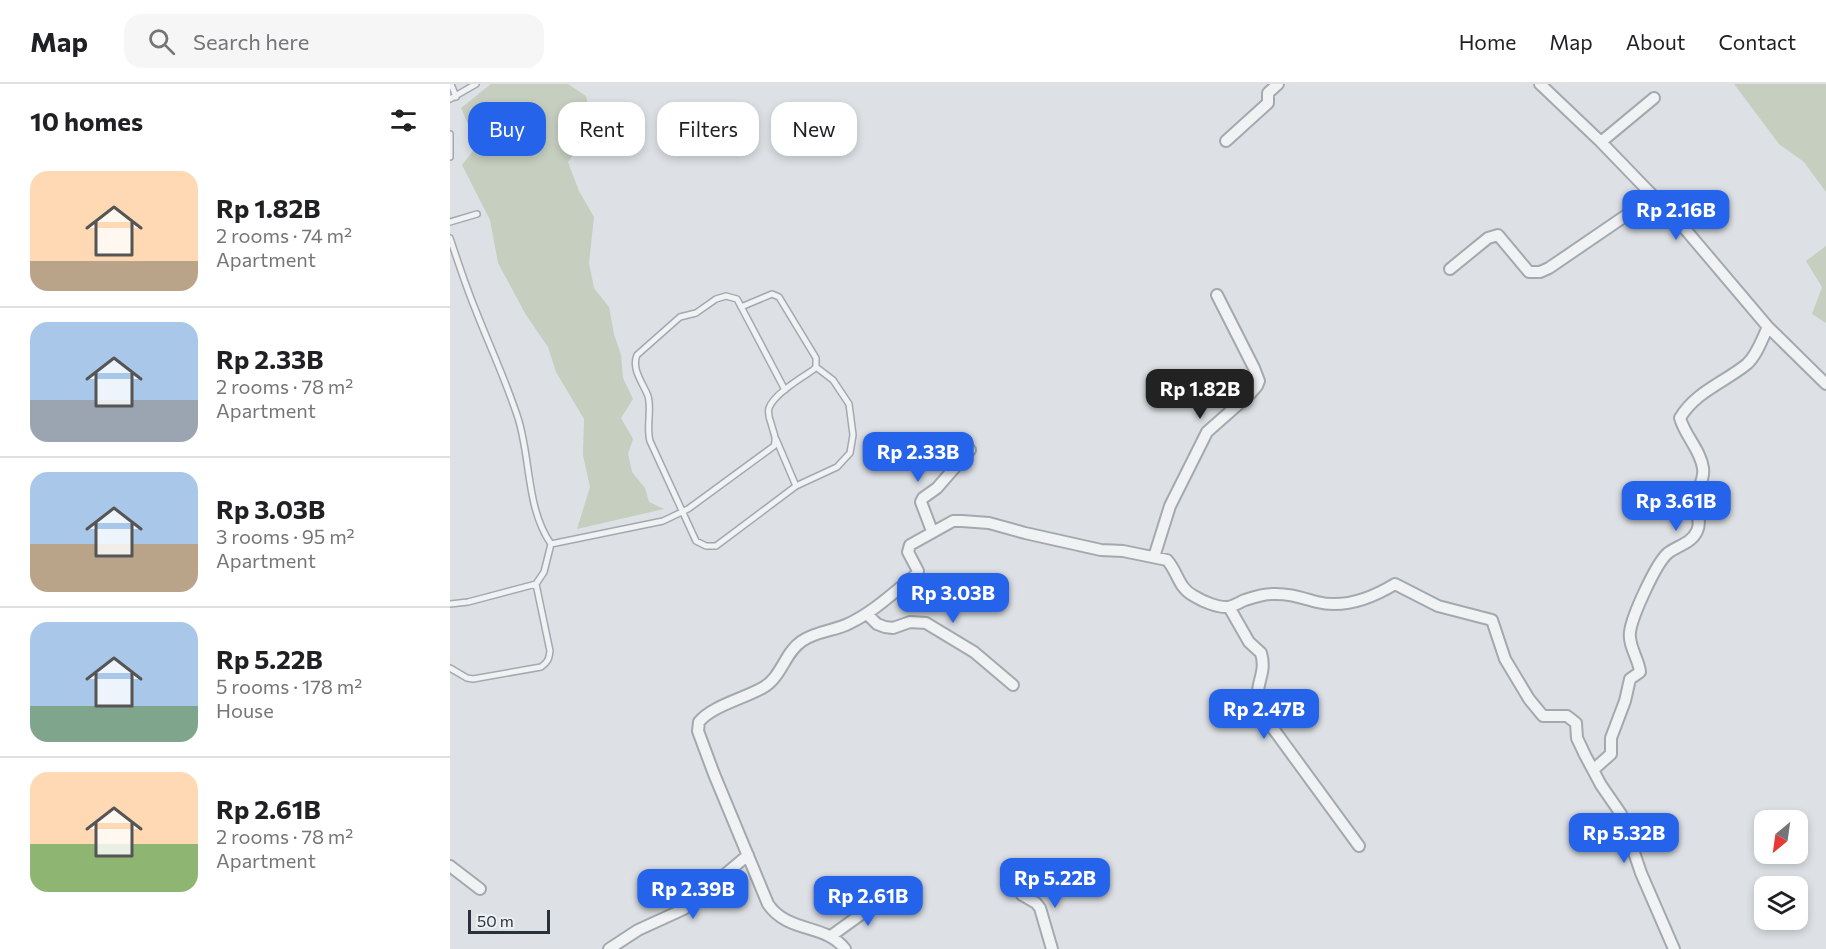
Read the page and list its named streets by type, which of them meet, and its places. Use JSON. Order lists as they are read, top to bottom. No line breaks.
{"scale_bar":"50 m","north":"bottom left","page":{"header":"Map","search":"Search here","nav":["Home","Map","About","Contact"],"heading":"10 homes","chip":["Buy","Rent","Filters","New"],"list":[{"name":"Rp 1.82B","note":"2 rooms · 74 m² · Apartment"},{"name":"Rp 2.33B","note":"2 rooms · 78 m² · Apartment"},{"name":"Rp 3.03B","note":"3 rooms · 95 m² · Apartment"},{"name":"Rp 5.22B","note":"5 rooms · 178 m² · House"},{"name":"Rp 2.61B","note":"2 rooms · 78 m² · Apartment"}],"price":["Rp 2.16B","Rp 1.82B","Rp 2.33B","Rp 3.61B","Rp 3.03B","Rp 2.47B","Rp 5.32B","Rp 5.22B","Rp 2.39B","Rp 2.61B"],"scale":"50 m"}}
